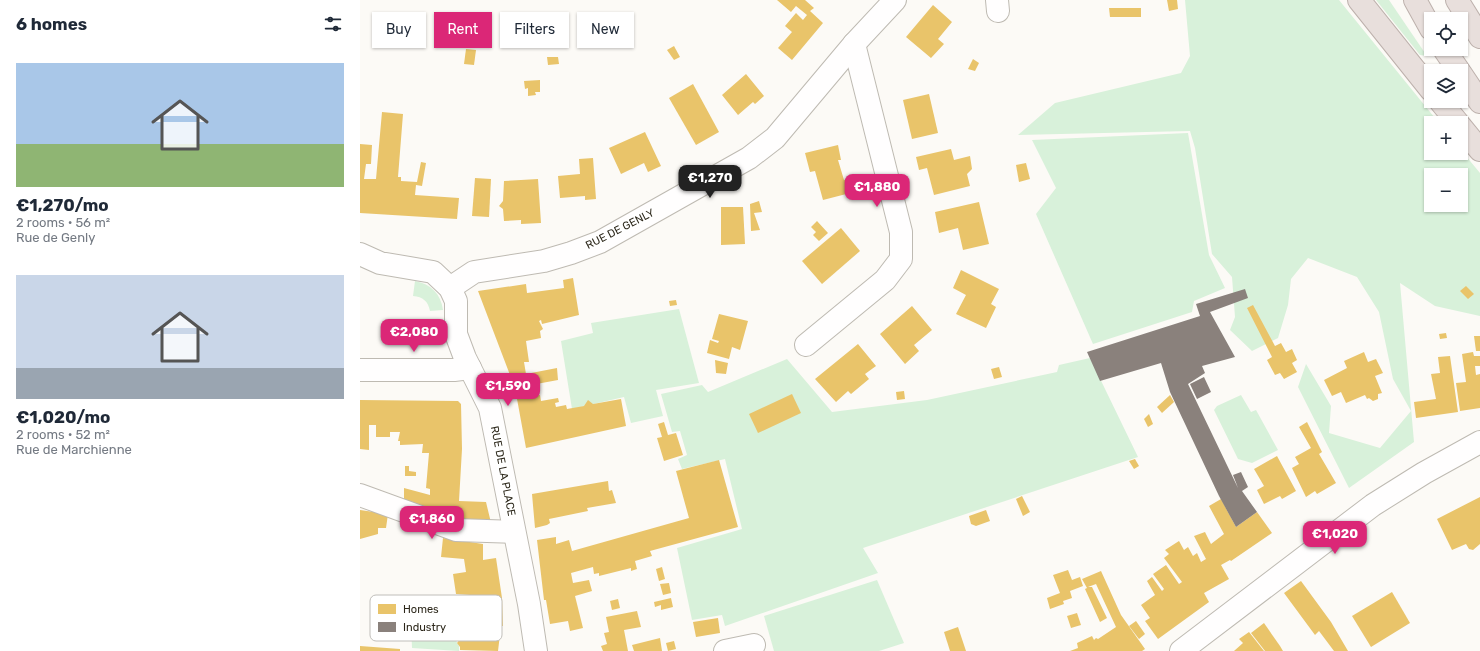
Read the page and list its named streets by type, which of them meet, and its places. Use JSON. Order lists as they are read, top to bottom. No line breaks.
{"streets":{"street":["RUE DE GENLY","RUE DE LA PLACE"]},"crossings":[["RUE DE GENLY","RUE DE LA PLACE"]],"legend":["Homes","Industry"],"page":{"heading":"6 homes","map_buttons":["+","−"],"chip":["Buy","Rent","Filters","New"],"list":[{"name":"€1,270/mo","note":"2 rooms · 56 m² · Rue de Genly"},{"name":"€1,020/mo","note":"2 rooms · 52 m² · Rue de Marchienne"}],"price":["€1,270","€1,880","€2,080","€1,590","€1,860","€1,020"]}}
